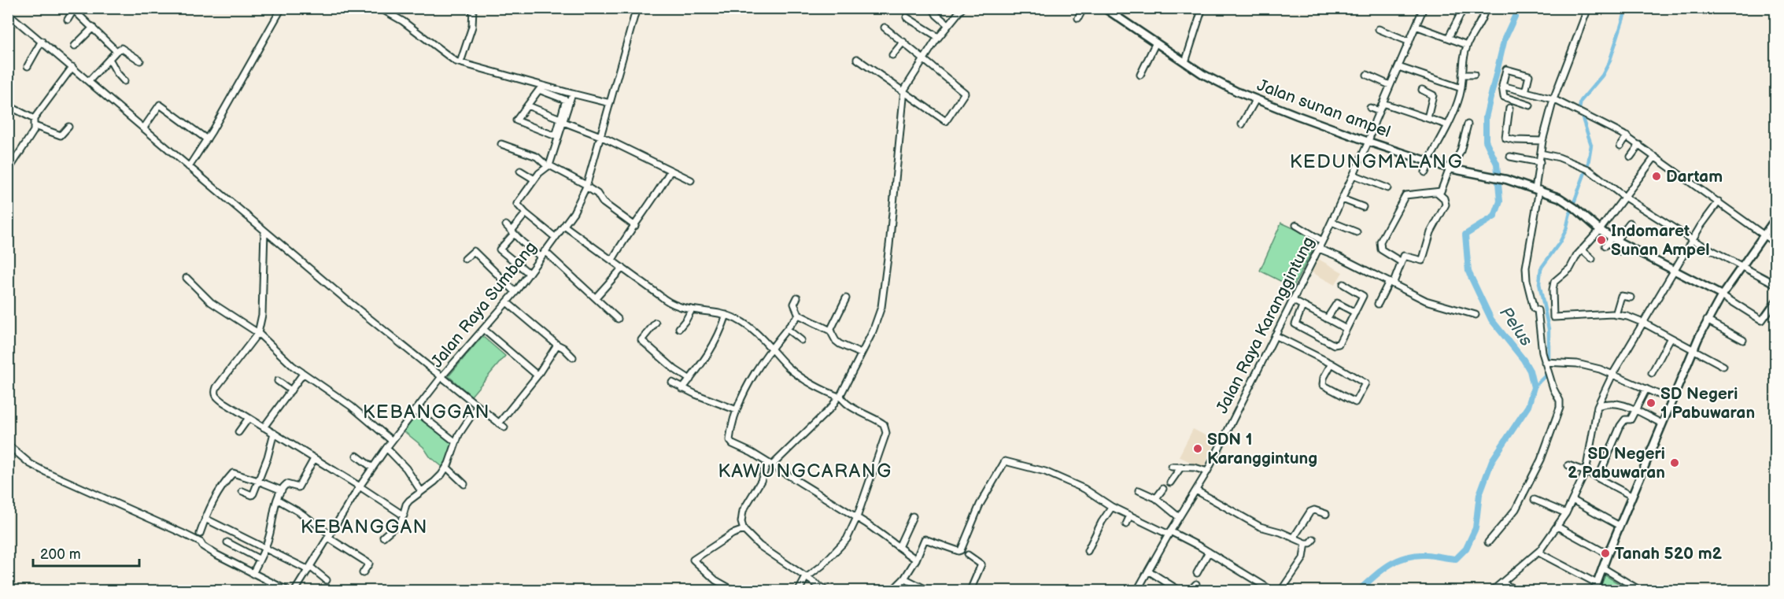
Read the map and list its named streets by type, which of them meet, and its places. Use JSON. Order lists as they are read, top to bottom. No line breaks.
{"streets":{"main road":["Jalan sunan ampel"],"street":["Jalan Raya Sumbang","Jalan Raya Karanggintung"]},"crossings":[["Jalan sunan ampel","Jalan Raya Karanggintung"]],"districts":["KEDUNGMALANG","KEBANGGAN","KAWUNGCARANG","KEBANGGAN"],"water":["Pelus"],"places":["Dartam","Indomaret Sunan Ampel","SD Negeri 1 Pabuwaran","SDN 1 Karanggintung","SD Negeri 2 Pabuwaran","Tanah 520 m2"],"scale_bar":"200 m"}
